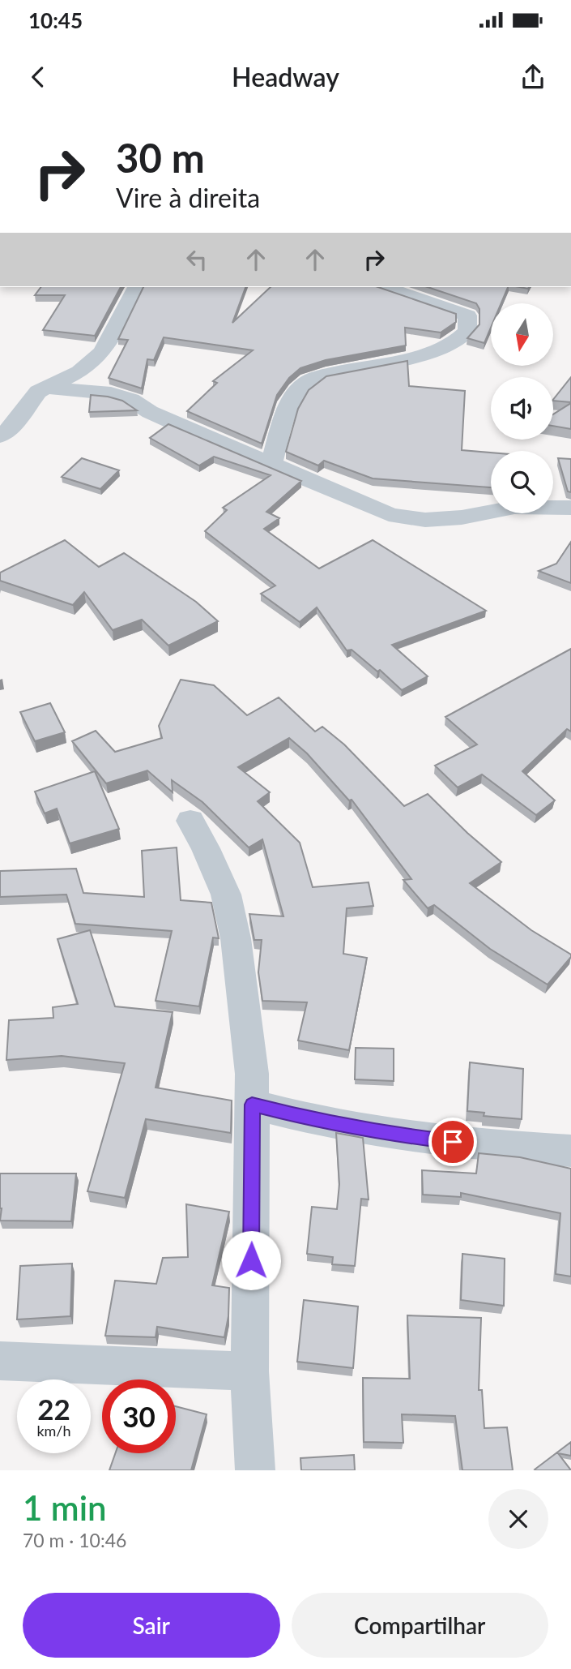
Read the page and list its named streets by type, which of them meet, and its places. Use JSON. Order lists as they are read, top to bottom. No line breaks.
{"north":"bottom","page":{"status":"10:45","header":"Headway","turn":["30 m","Vire à direita"],"speed":"22 km/h","limit":"30","heading":["1 min","70 m · 10:46"],"buttons":["Sair","Compartilhar"]}}
